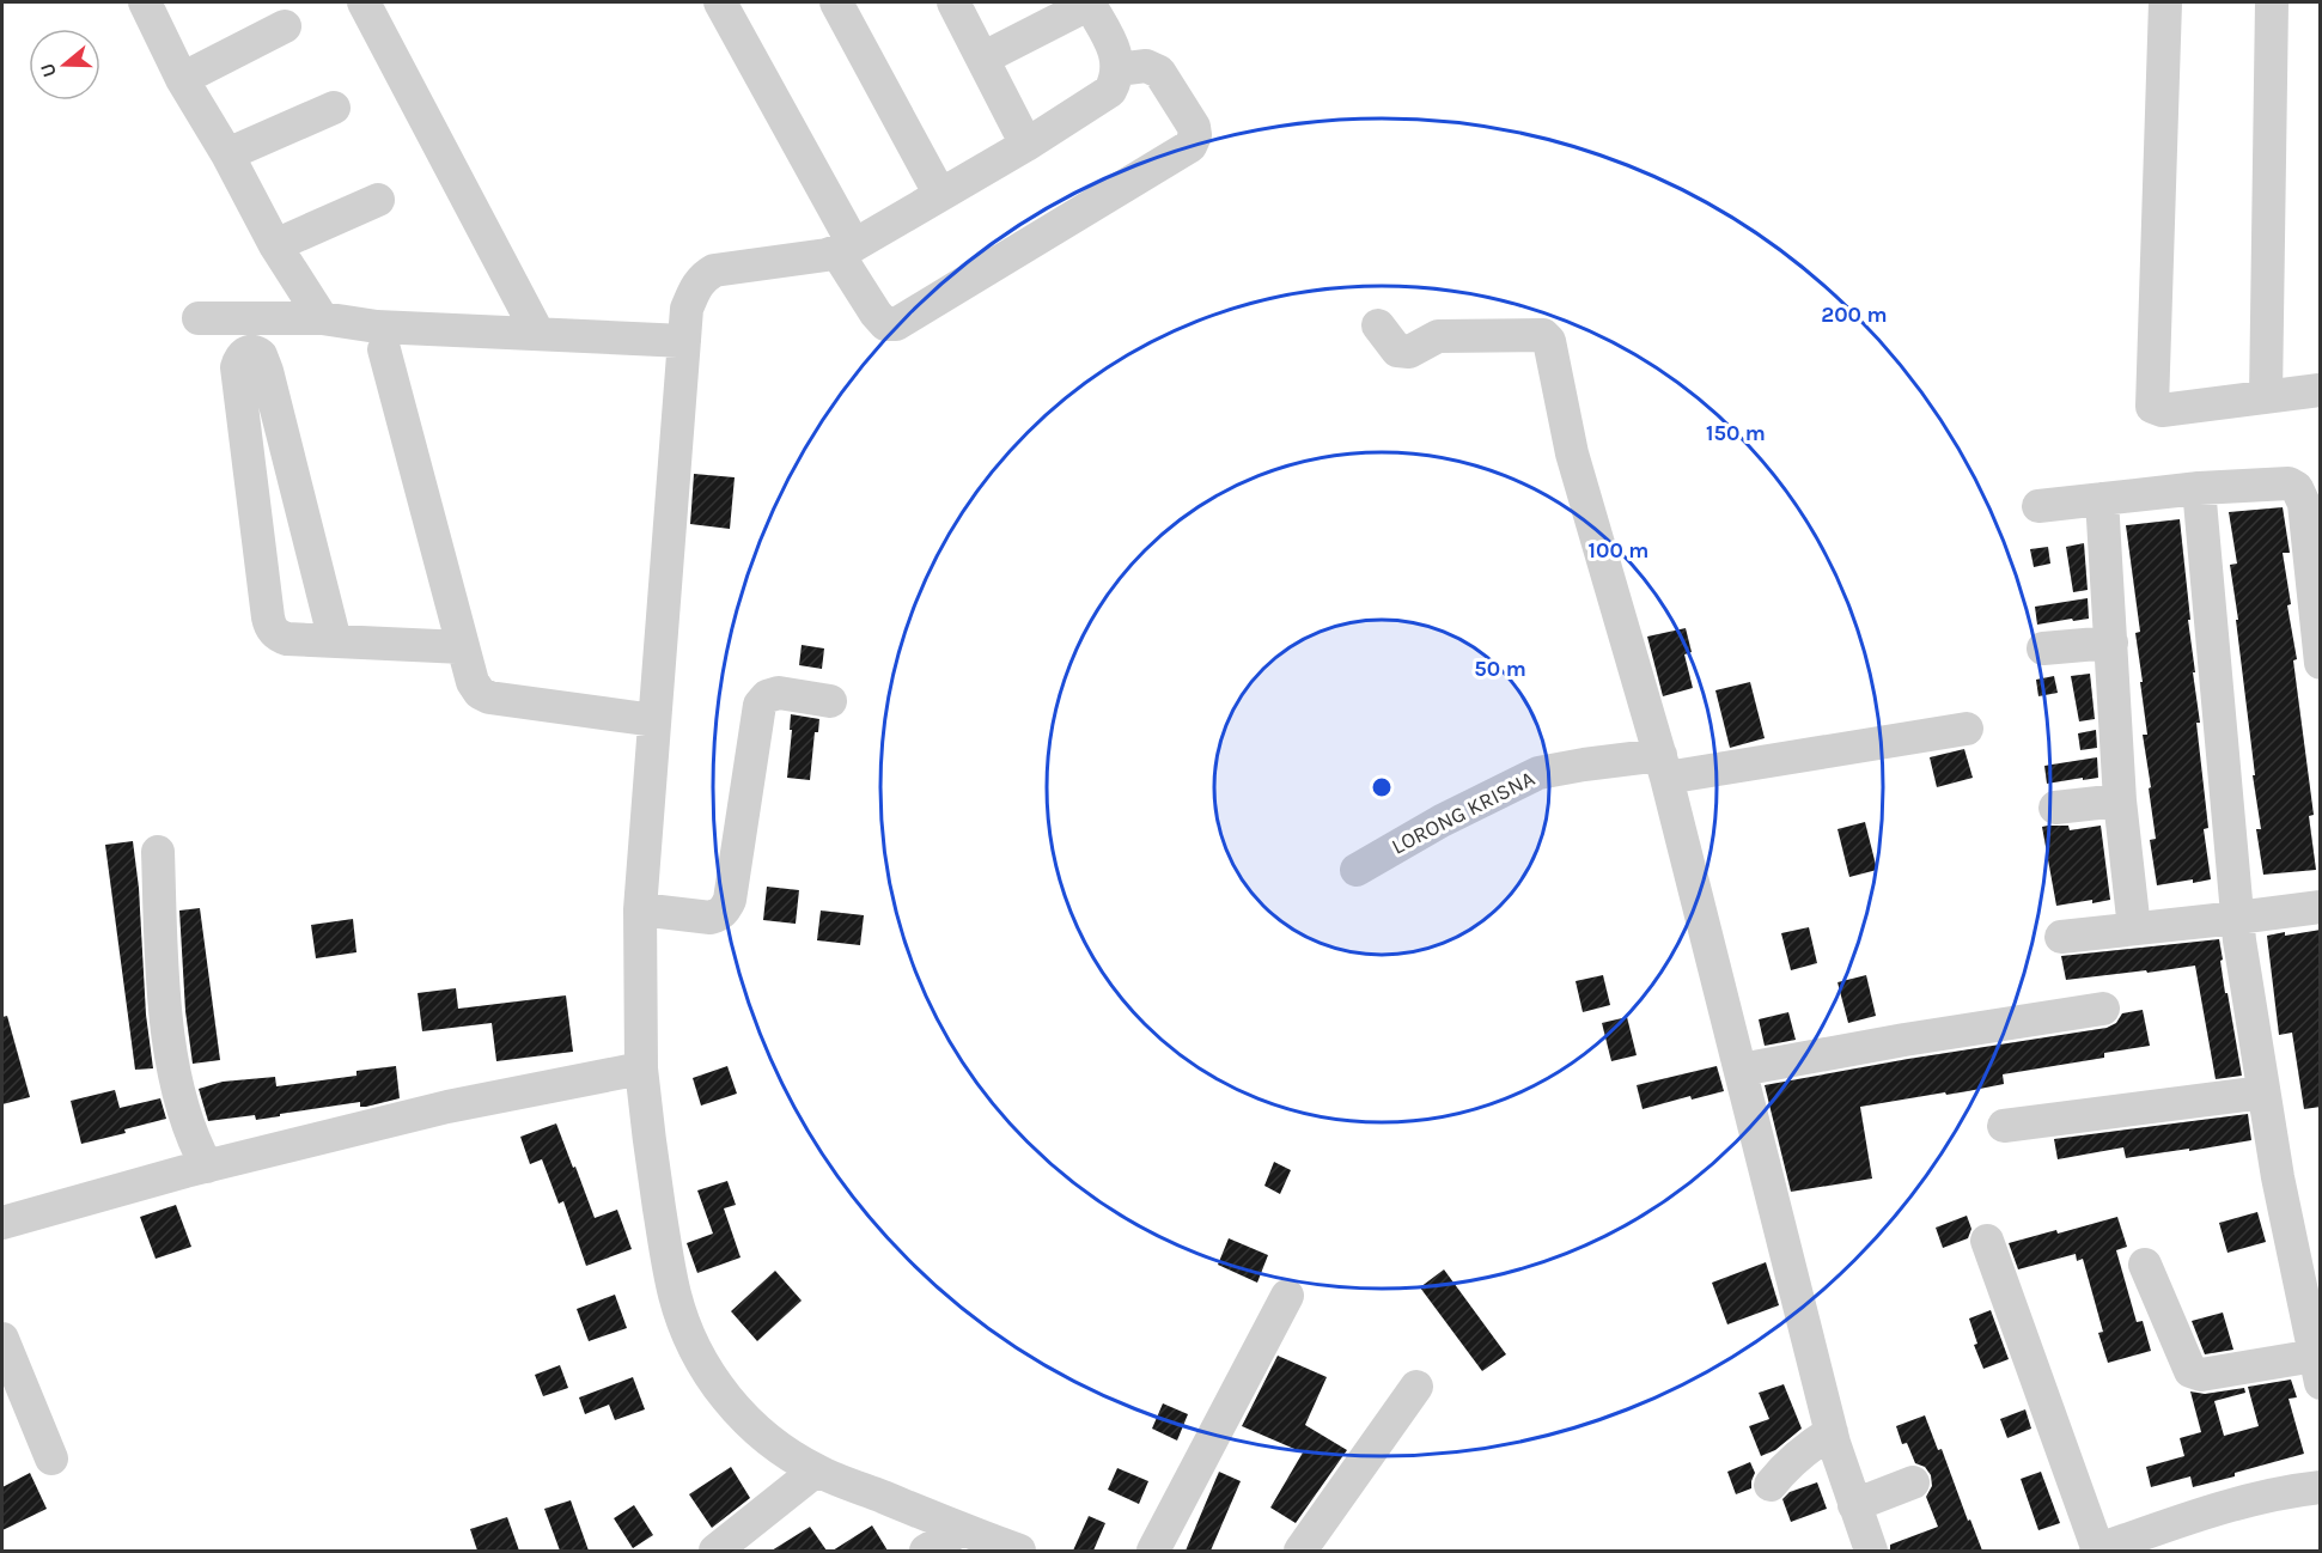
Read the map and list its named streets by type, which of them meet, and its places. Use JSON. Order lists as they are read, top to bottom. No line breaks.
{"streets":{"street":["LORONG KRISNA"]},"north":"left","rings":["200 m","150 m","100 m","50 m"]}
